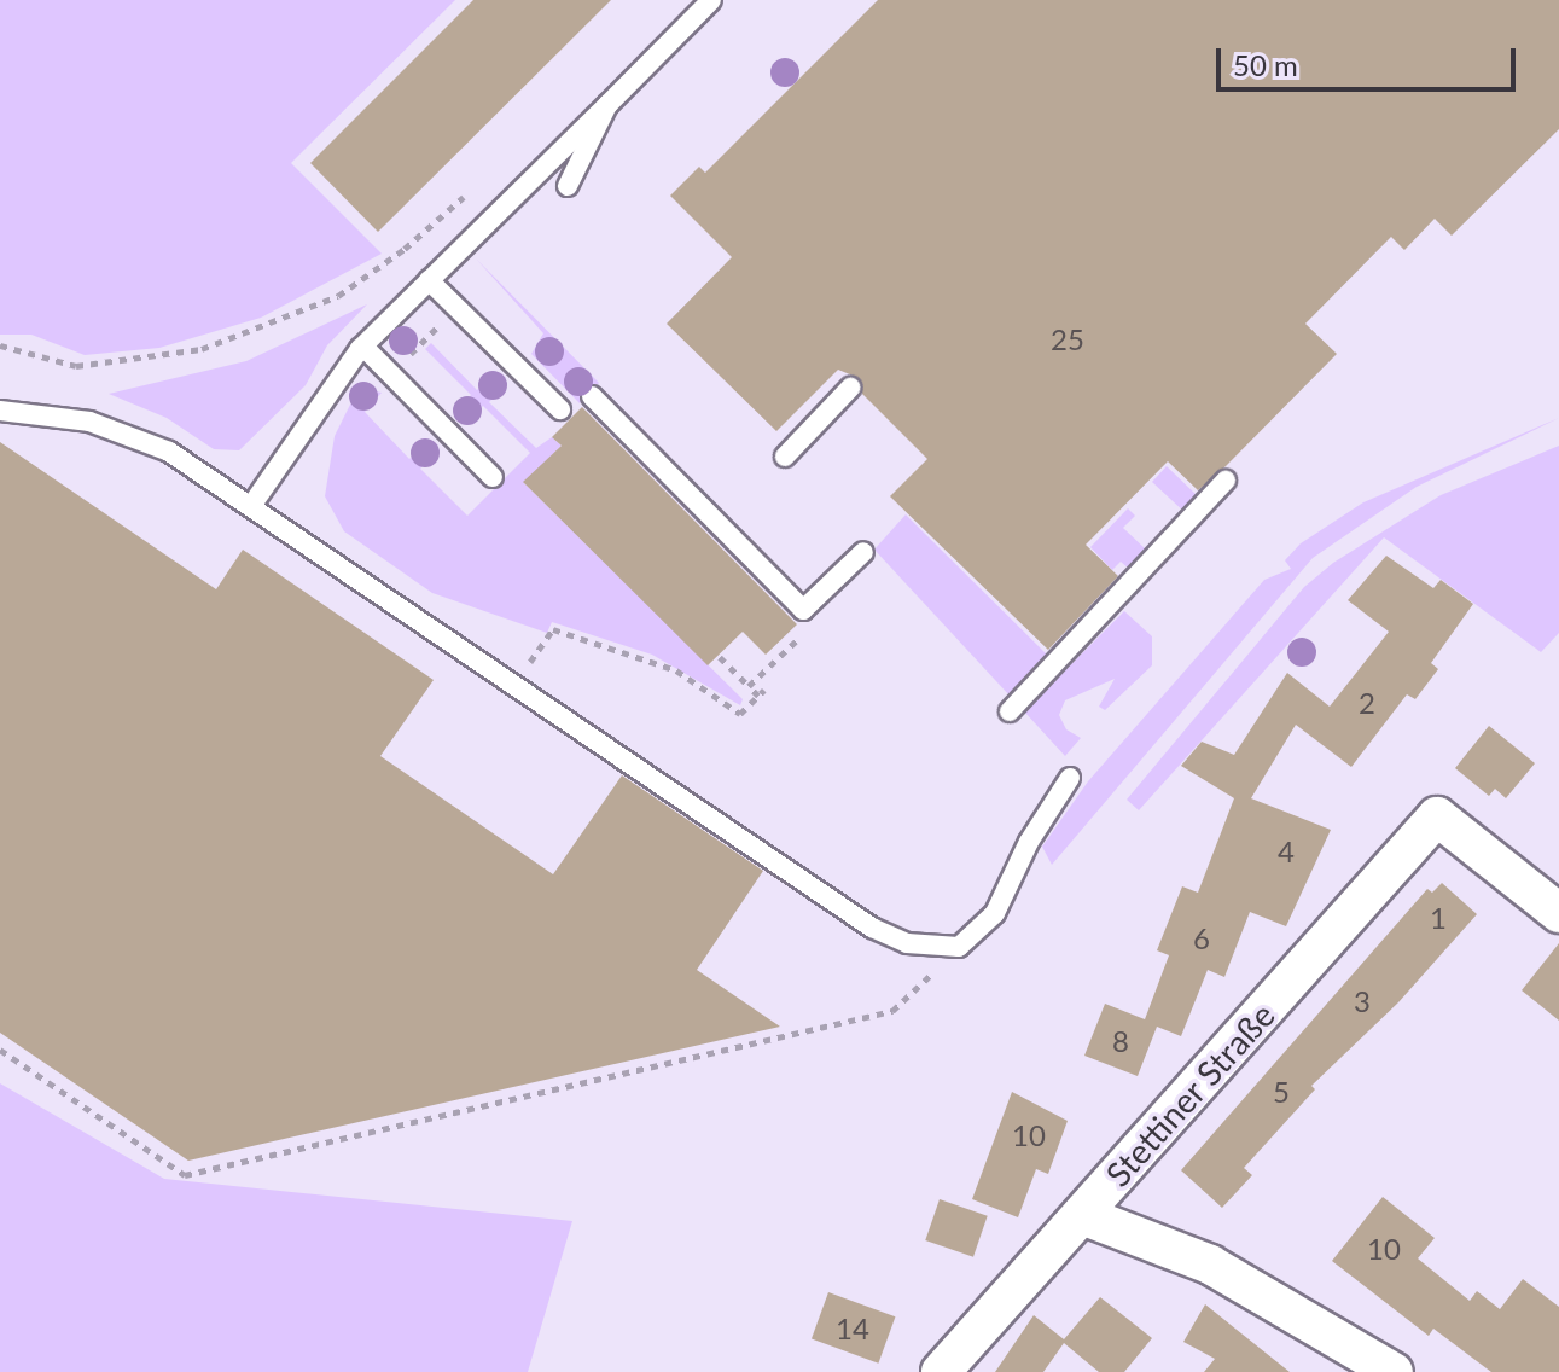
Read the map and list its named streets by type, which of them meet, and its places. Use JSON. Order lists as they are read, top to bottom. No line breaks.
{"streets":{"street":["Stettiner Straße"]},"house_numbers":["25","2","4","1","6","3","8","5","10","10","14"],"scale_bar":"50 m"}
